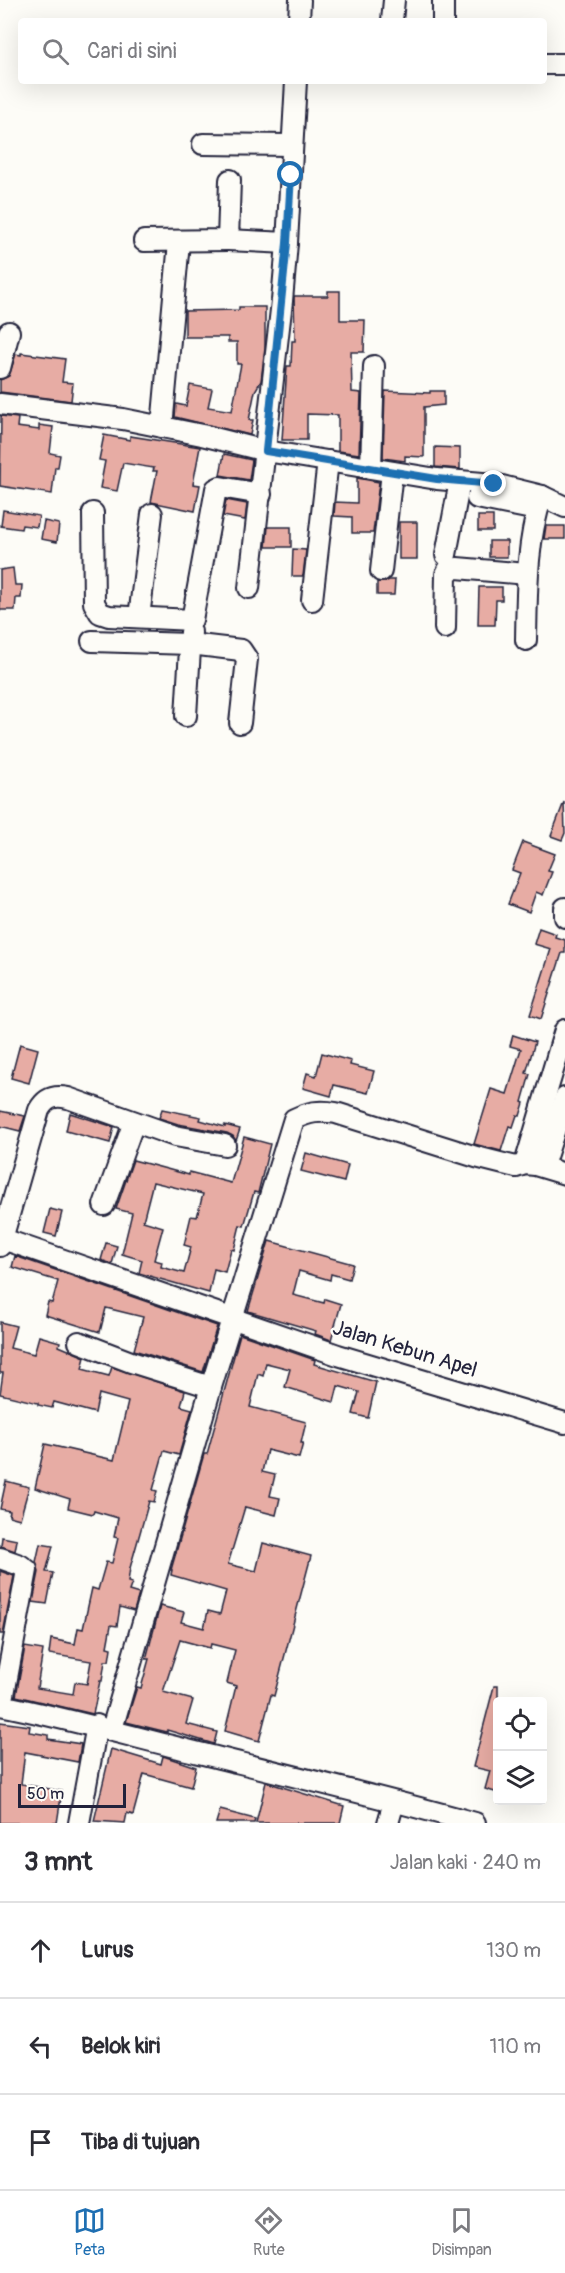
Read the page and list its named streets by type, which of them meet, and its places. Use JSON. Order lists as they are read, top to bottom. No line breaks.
{"streets":{"street":["Jalan Kebun Apel"]},"scale_bar":"50 m","page":{"search":"Cari di sini","scale":"50 m","heading":["3 mnt","Jalan kaki · 240 m"],"list":[["Lurus","130 m"],["Belok kiri","110 m"],"Tiba di tujuan"],"nav":["Peta","Rute","Disimpan"]}}
